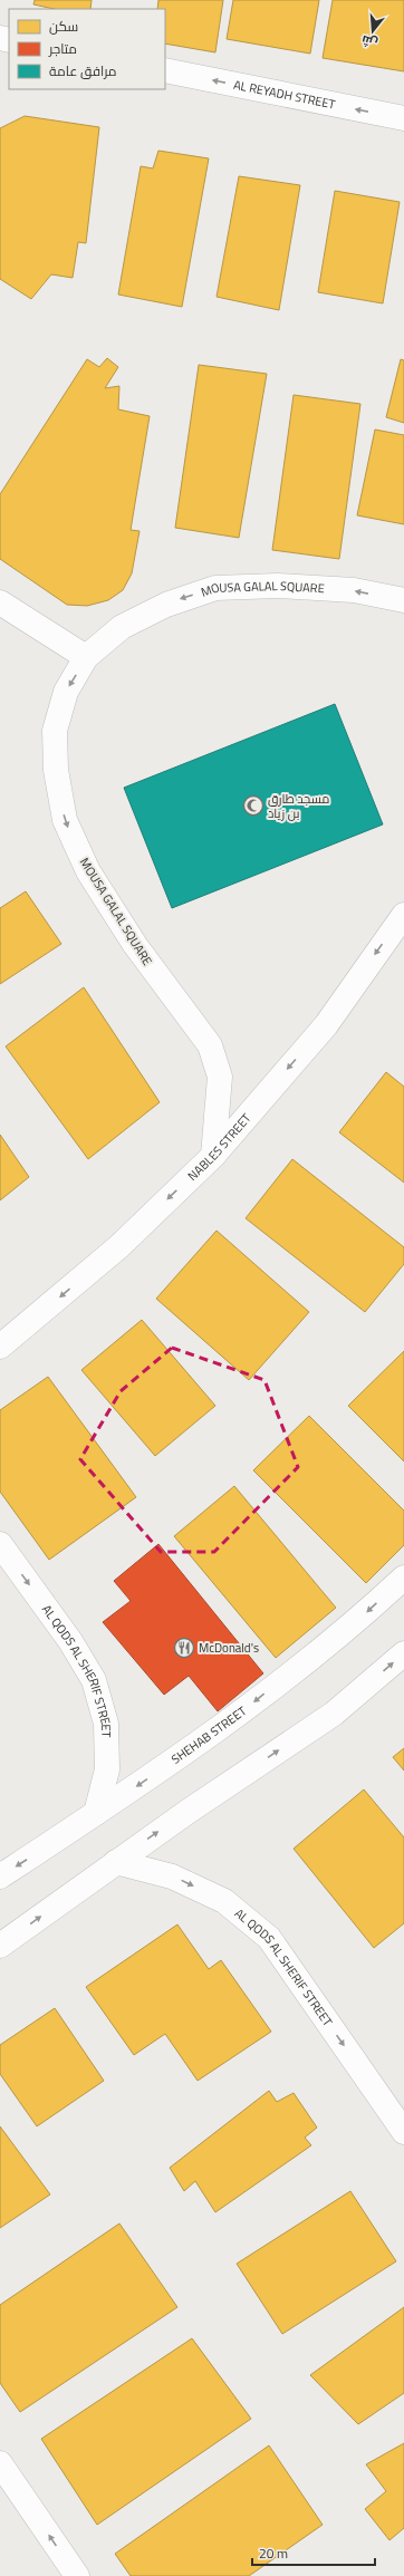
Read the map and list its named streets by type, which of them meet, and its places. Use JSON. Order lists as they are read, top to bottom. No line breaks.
{"streets":{"street":["AL REYADH STREET","MOUSA GALAL SQUARE","NABLES STREET","AL QODS AL SHERIF STREET","SHEHAB STREET"]},"crossings":[["MOUSA GALAL SQUARE","NABLES STREET"],["AL QODS AL SHERIF STREET","SHEHAB STREET"]],"one_way":["AL REYADH STREET","NABLES STREET","AL QODS AL SHERIF STREET"],"places":{"mosque":["مسجد طارق بن زياد"],"restaurant":["McDonald's"]},"legend":["سكن","متاجر","مرافق عامة"],"scale_bar":"20 m","north":"bottom"}
